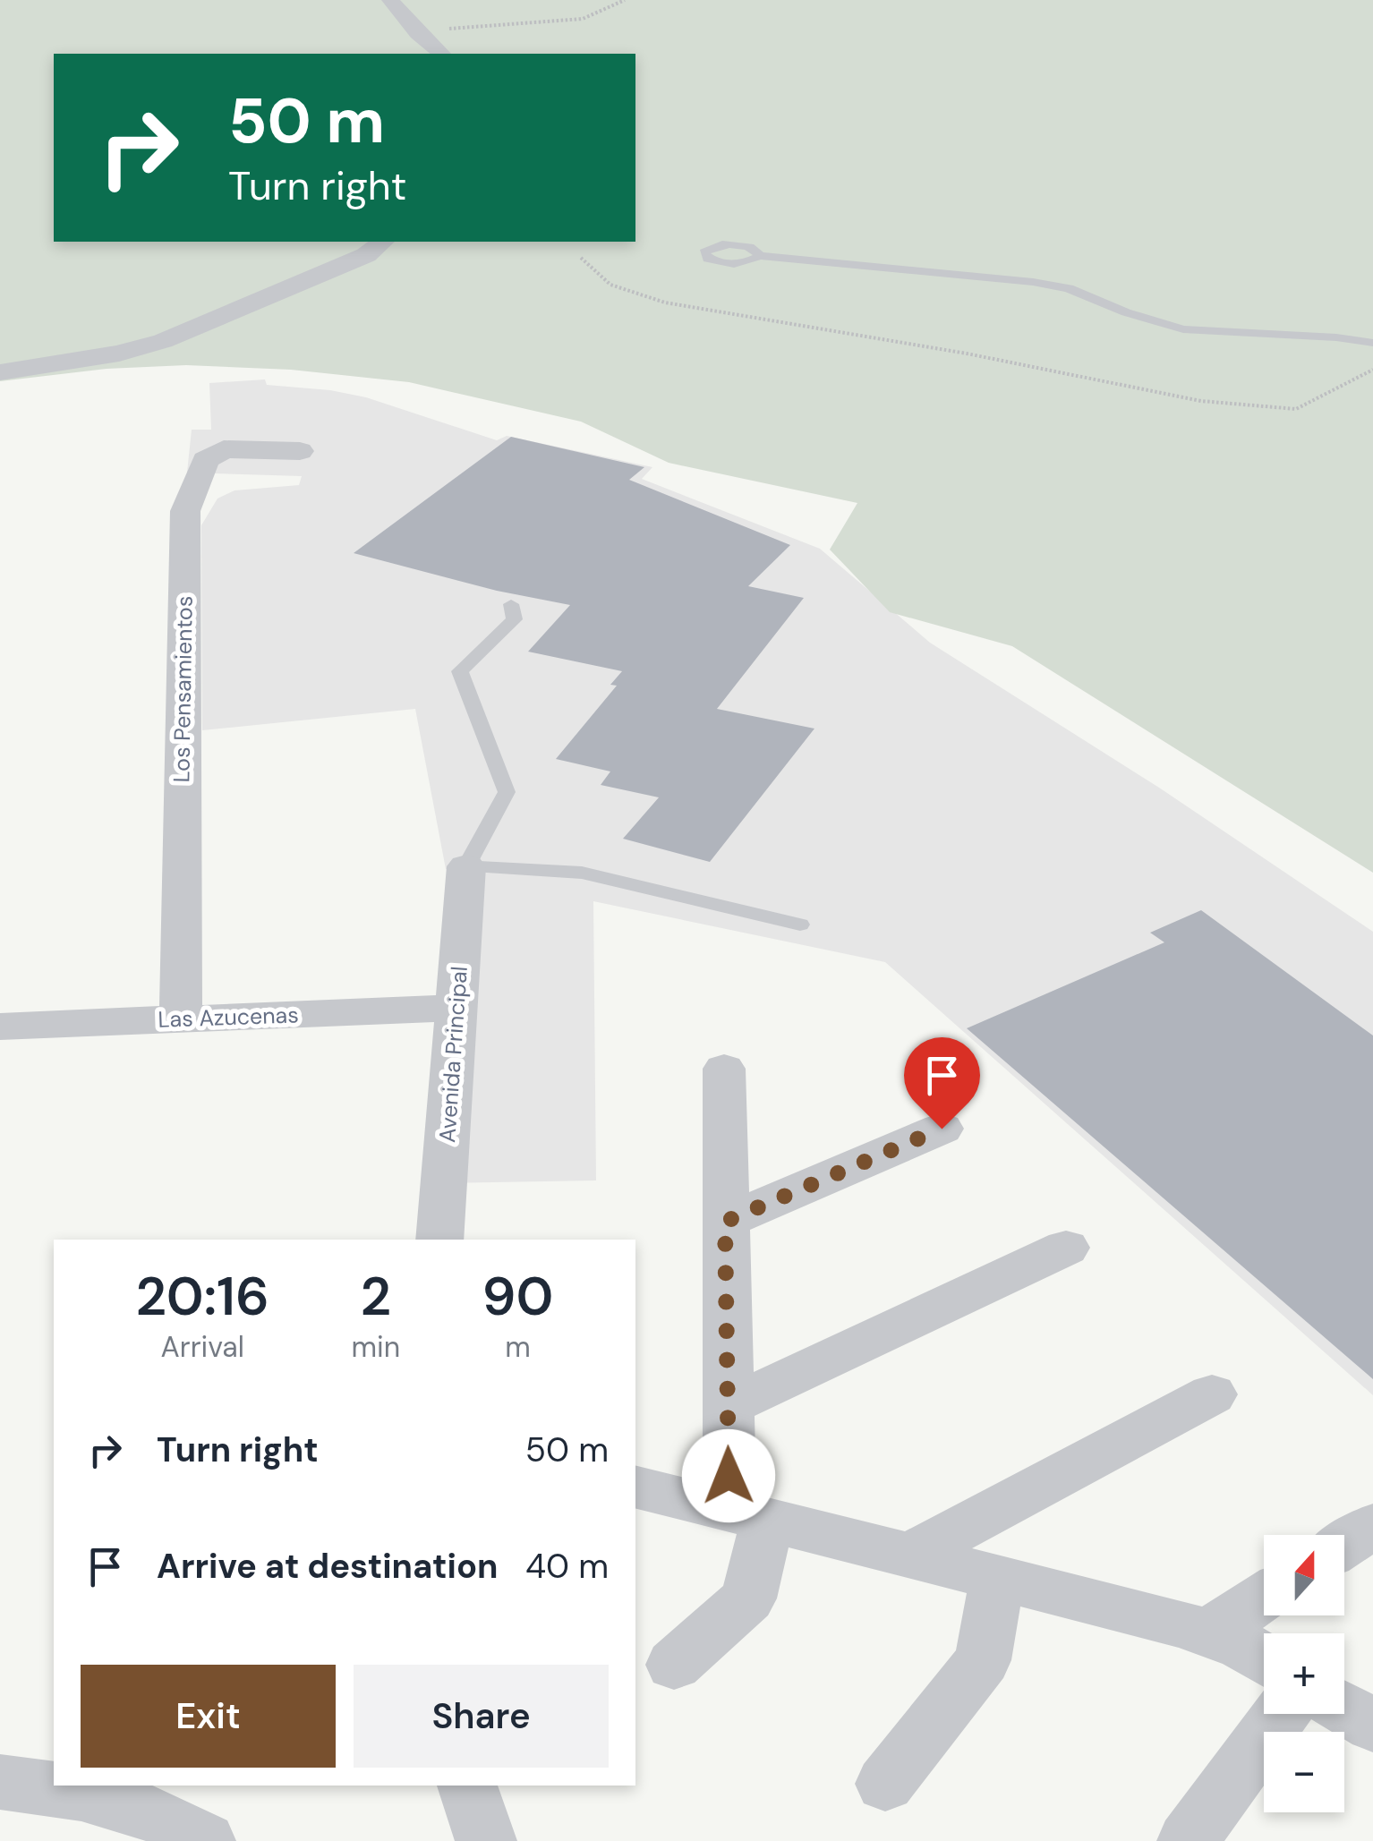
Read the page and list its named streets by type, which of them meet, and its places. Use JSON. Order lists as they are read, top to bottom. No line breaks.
{"streets":{"street":["Los Pensamientos","Las Azucenas","Avenida Principal"]},"crossings":[["Los Pensamientos","Las Azucenas"],["Las Azucenas","Avenida Principal"]],"north":"top","page":{"turn":["50 m","Turn right"],"eta":["20:16","Arrival","2","min","90","m"],"list":[{"name":"Turn right","value":"50 m"},{"name":"Arrive at destination","value":"40 m"}],"map_buttons":["+","−"],"buttons":["Exit","Share"]}}
